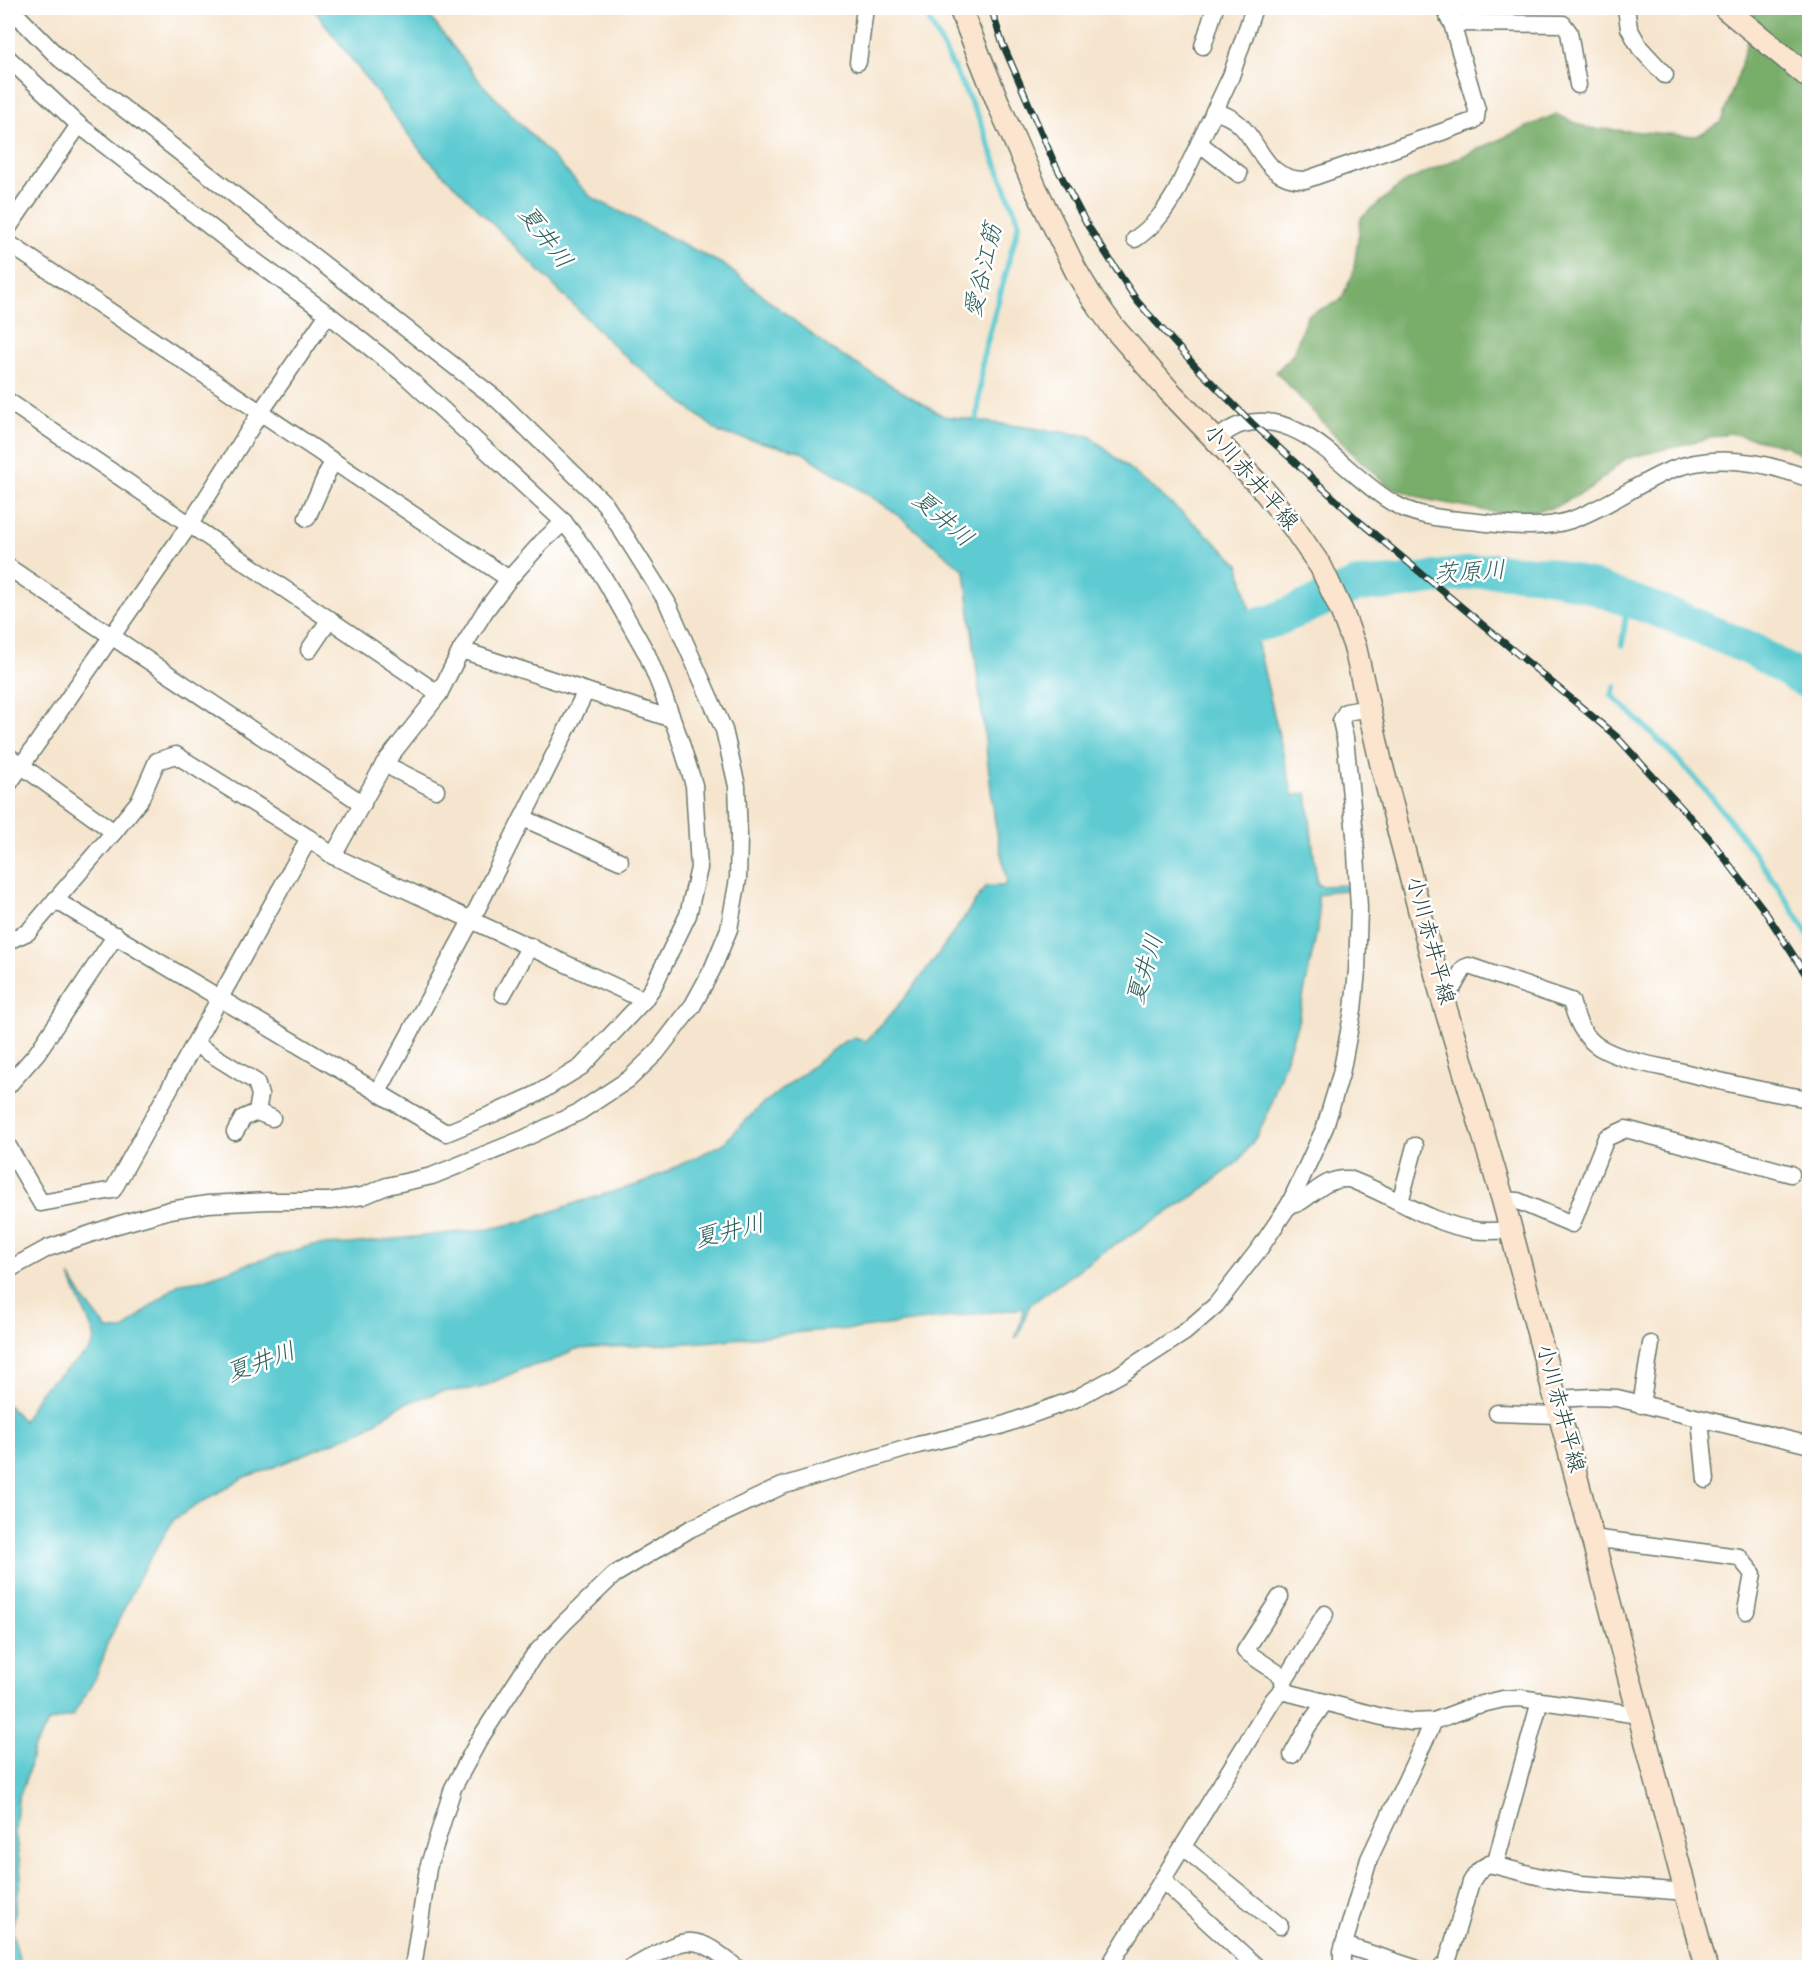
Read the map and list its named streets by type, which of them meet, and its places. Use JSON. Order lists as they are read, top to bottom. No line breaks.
{"streets":{"main road":["小川赤井平線"]},"water":["夏井川","愛谷江筋","茨原川"]}
